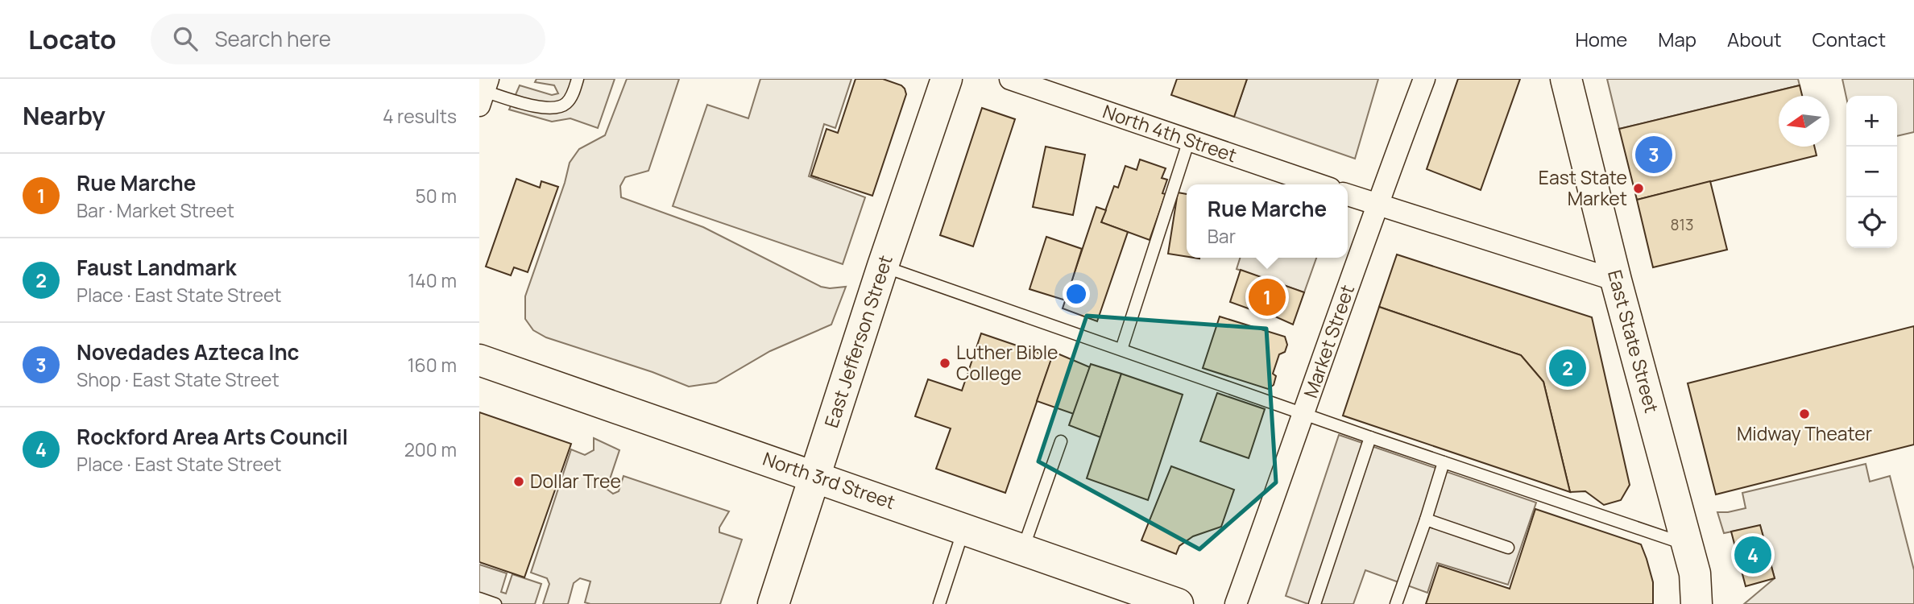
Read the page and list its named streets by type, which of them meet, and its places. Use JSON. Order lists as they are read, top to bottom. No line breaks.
{"streets":{"main road":["East Jefferson Street","East State Street","North 3rd Street"],"street":["North 4th Street","Market Street"]},"crossings":[["East Jefferson Street","North 3rd Street"]],"places":["East State Market","Luther Bible College","Midway Theater","Dollar Tree"],"house_numbers":["813"],"north":"left","page":{"header":"Locato","search":"Search here","nav":["Home","Map","About","Contact"],"heading":["Nearby","4 results"],"map_buttons":["+","−"],"pins":["3","1","2","4"],"list":[{"mark":"1","name":"Rue Marche","note":"Bar · Market Street","value":"50 m"},{"mark":"2","name":"Faust Landmark","note":"Place · East State Street","value":"140 m"},{"mark":"3","name":"Novedades Azteca Inc","note":"Shop · East State Street","value":"160 m"},{"mark":"4","name":"Rockford Area Arts Council","note":"Place · East State Street","value":"200 m"}],"popup":["Rue Marche","Bar"]}}
